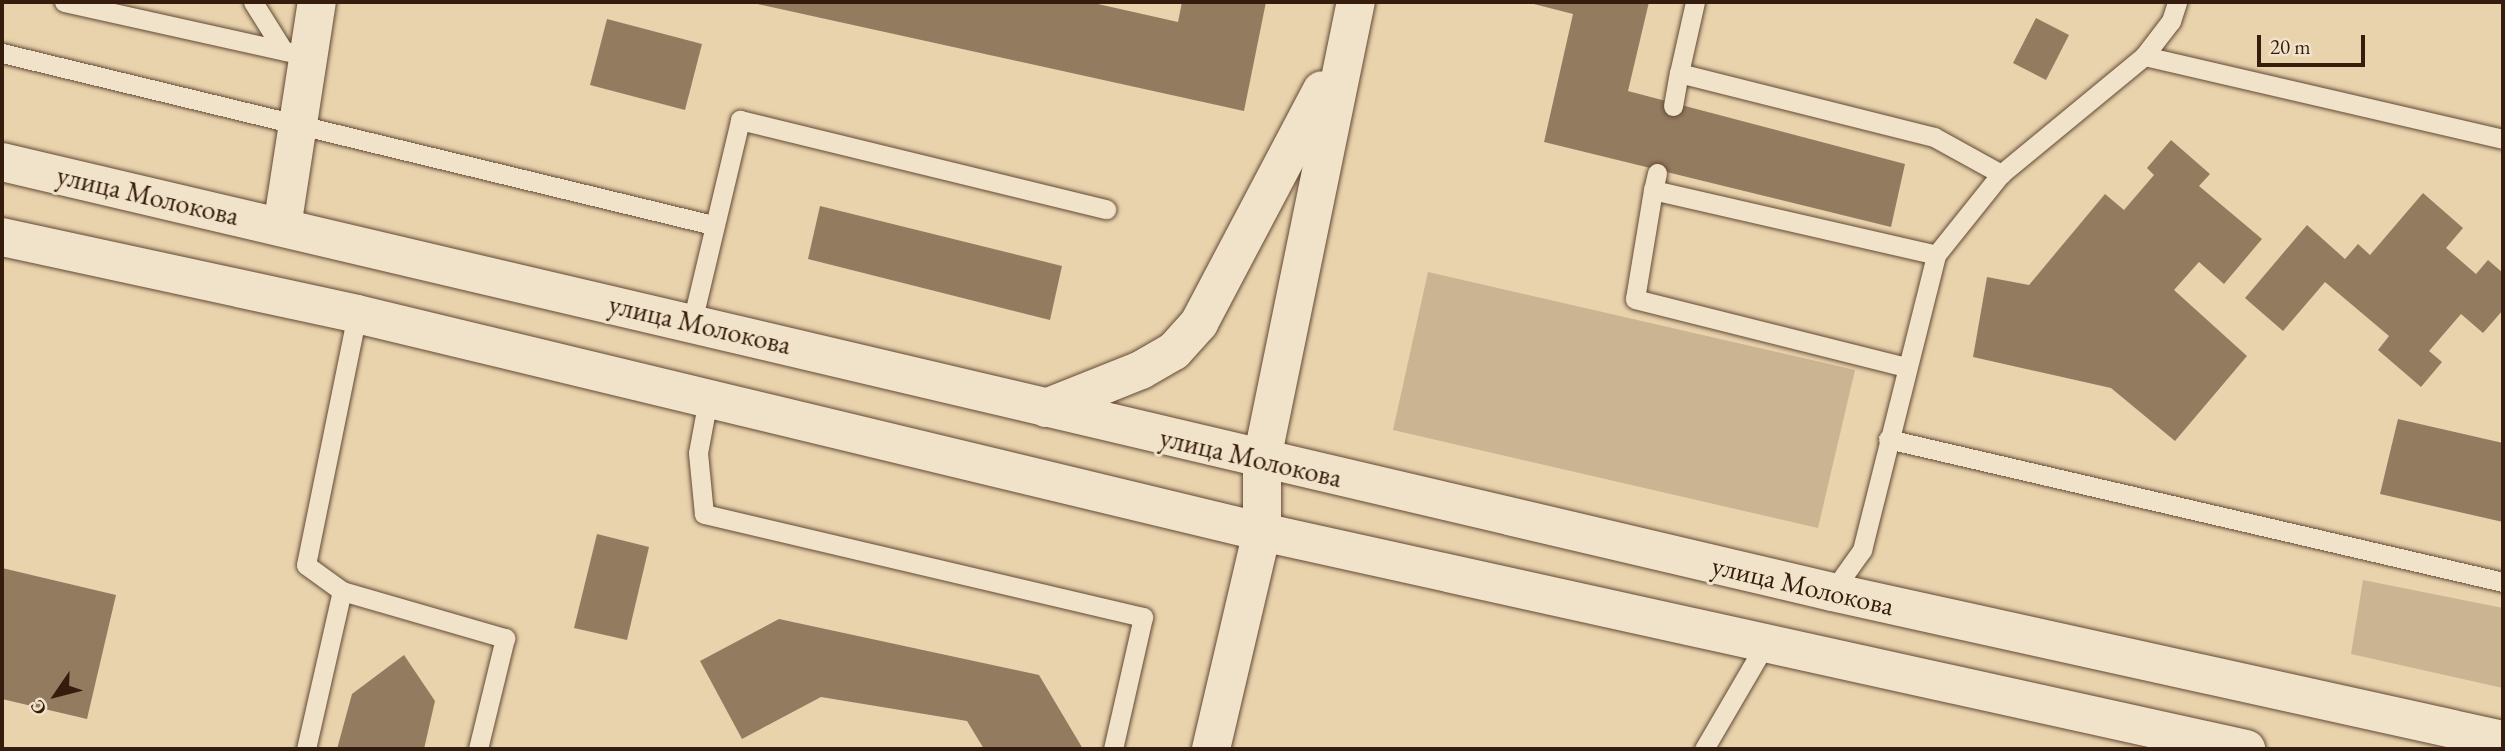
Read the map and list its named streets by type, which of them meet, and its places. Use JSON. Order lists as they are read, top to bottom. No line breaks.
{"streets":{"main road":["улица Молокова"]},"scale_bar":"20 m","north":"bottom left"}
